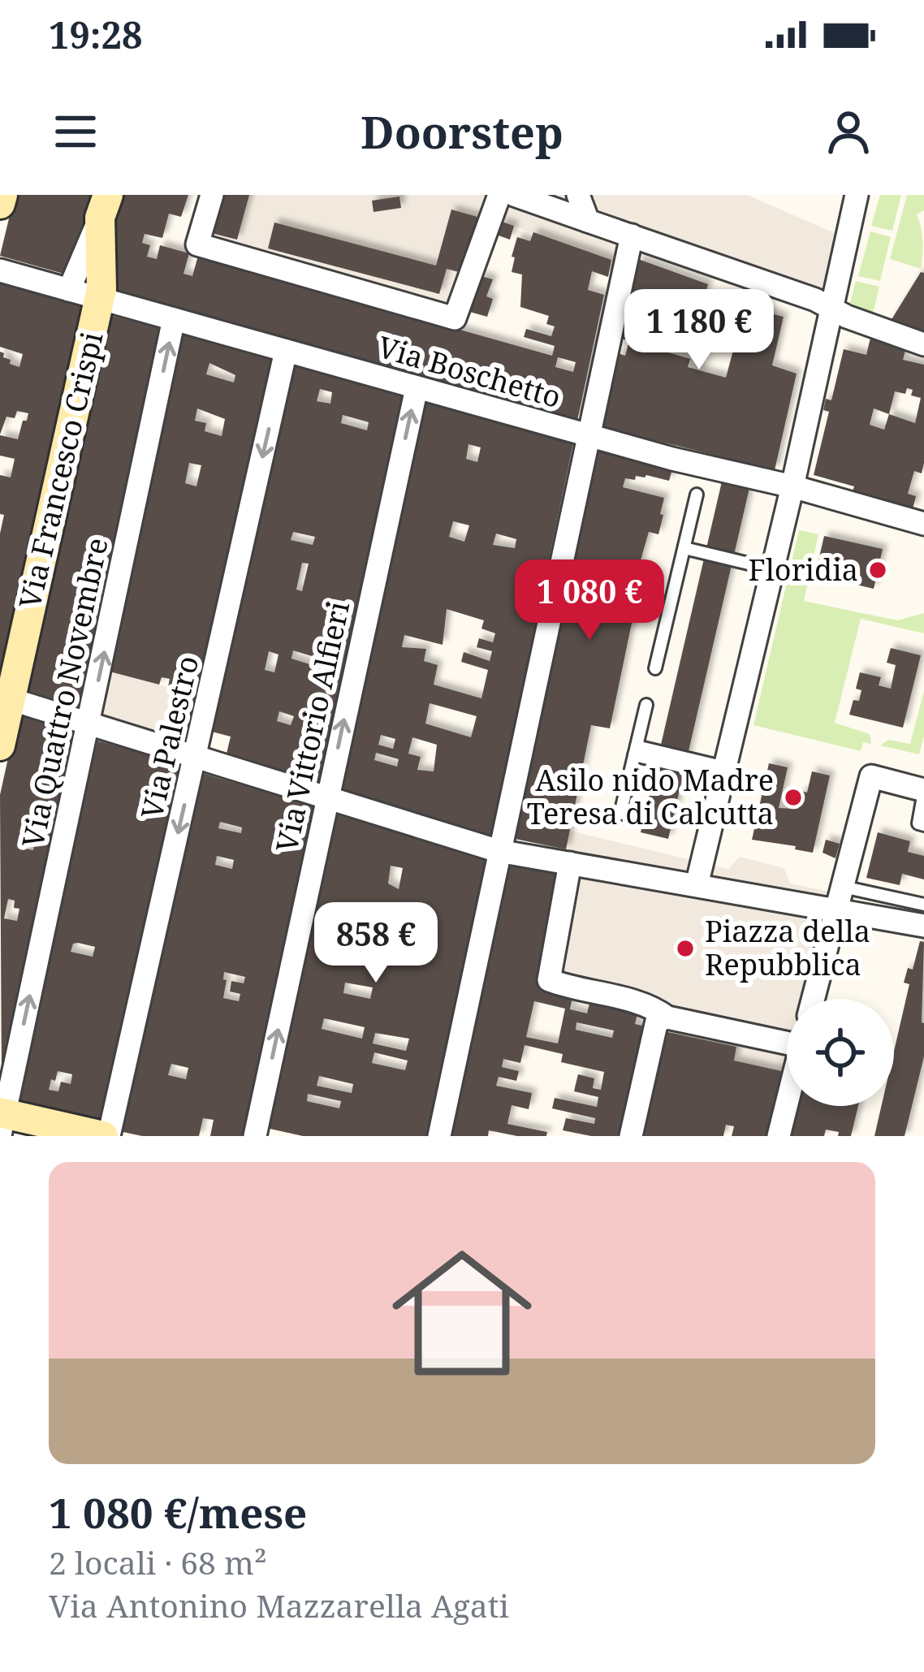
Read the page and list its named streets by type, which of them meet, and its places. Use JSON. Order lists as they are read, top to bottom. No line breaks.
{"streets":{"street":["Via Boschetto","Via Francesco Crispi","Via Quattro Novembre","Via Vittorio Alfieri","Via Palestro"]},"crossings":[["Via Boschetto","Via Francesco Crispi"],["Via Boschetto","Via Quattro Novembre"],["Via Boschetto","Via Vittorio Alfieri"],["Via Boschetto","Via Palestro"]],"one_way":["Via Quattro Novembre","Via Palestro"],"places":["Floridia","Asilo nido Madre Teresa di Calcutta","Piazza della Repubblica"],"page":{"status":"19:28","header":"Doorstep","price":["1 180 €","1 080 €","858 €"],"list":[{"name":"1 080 €/mese","note":"2 locali · 68 m² · Via Antonino Mazzarella Agati"}]}}
